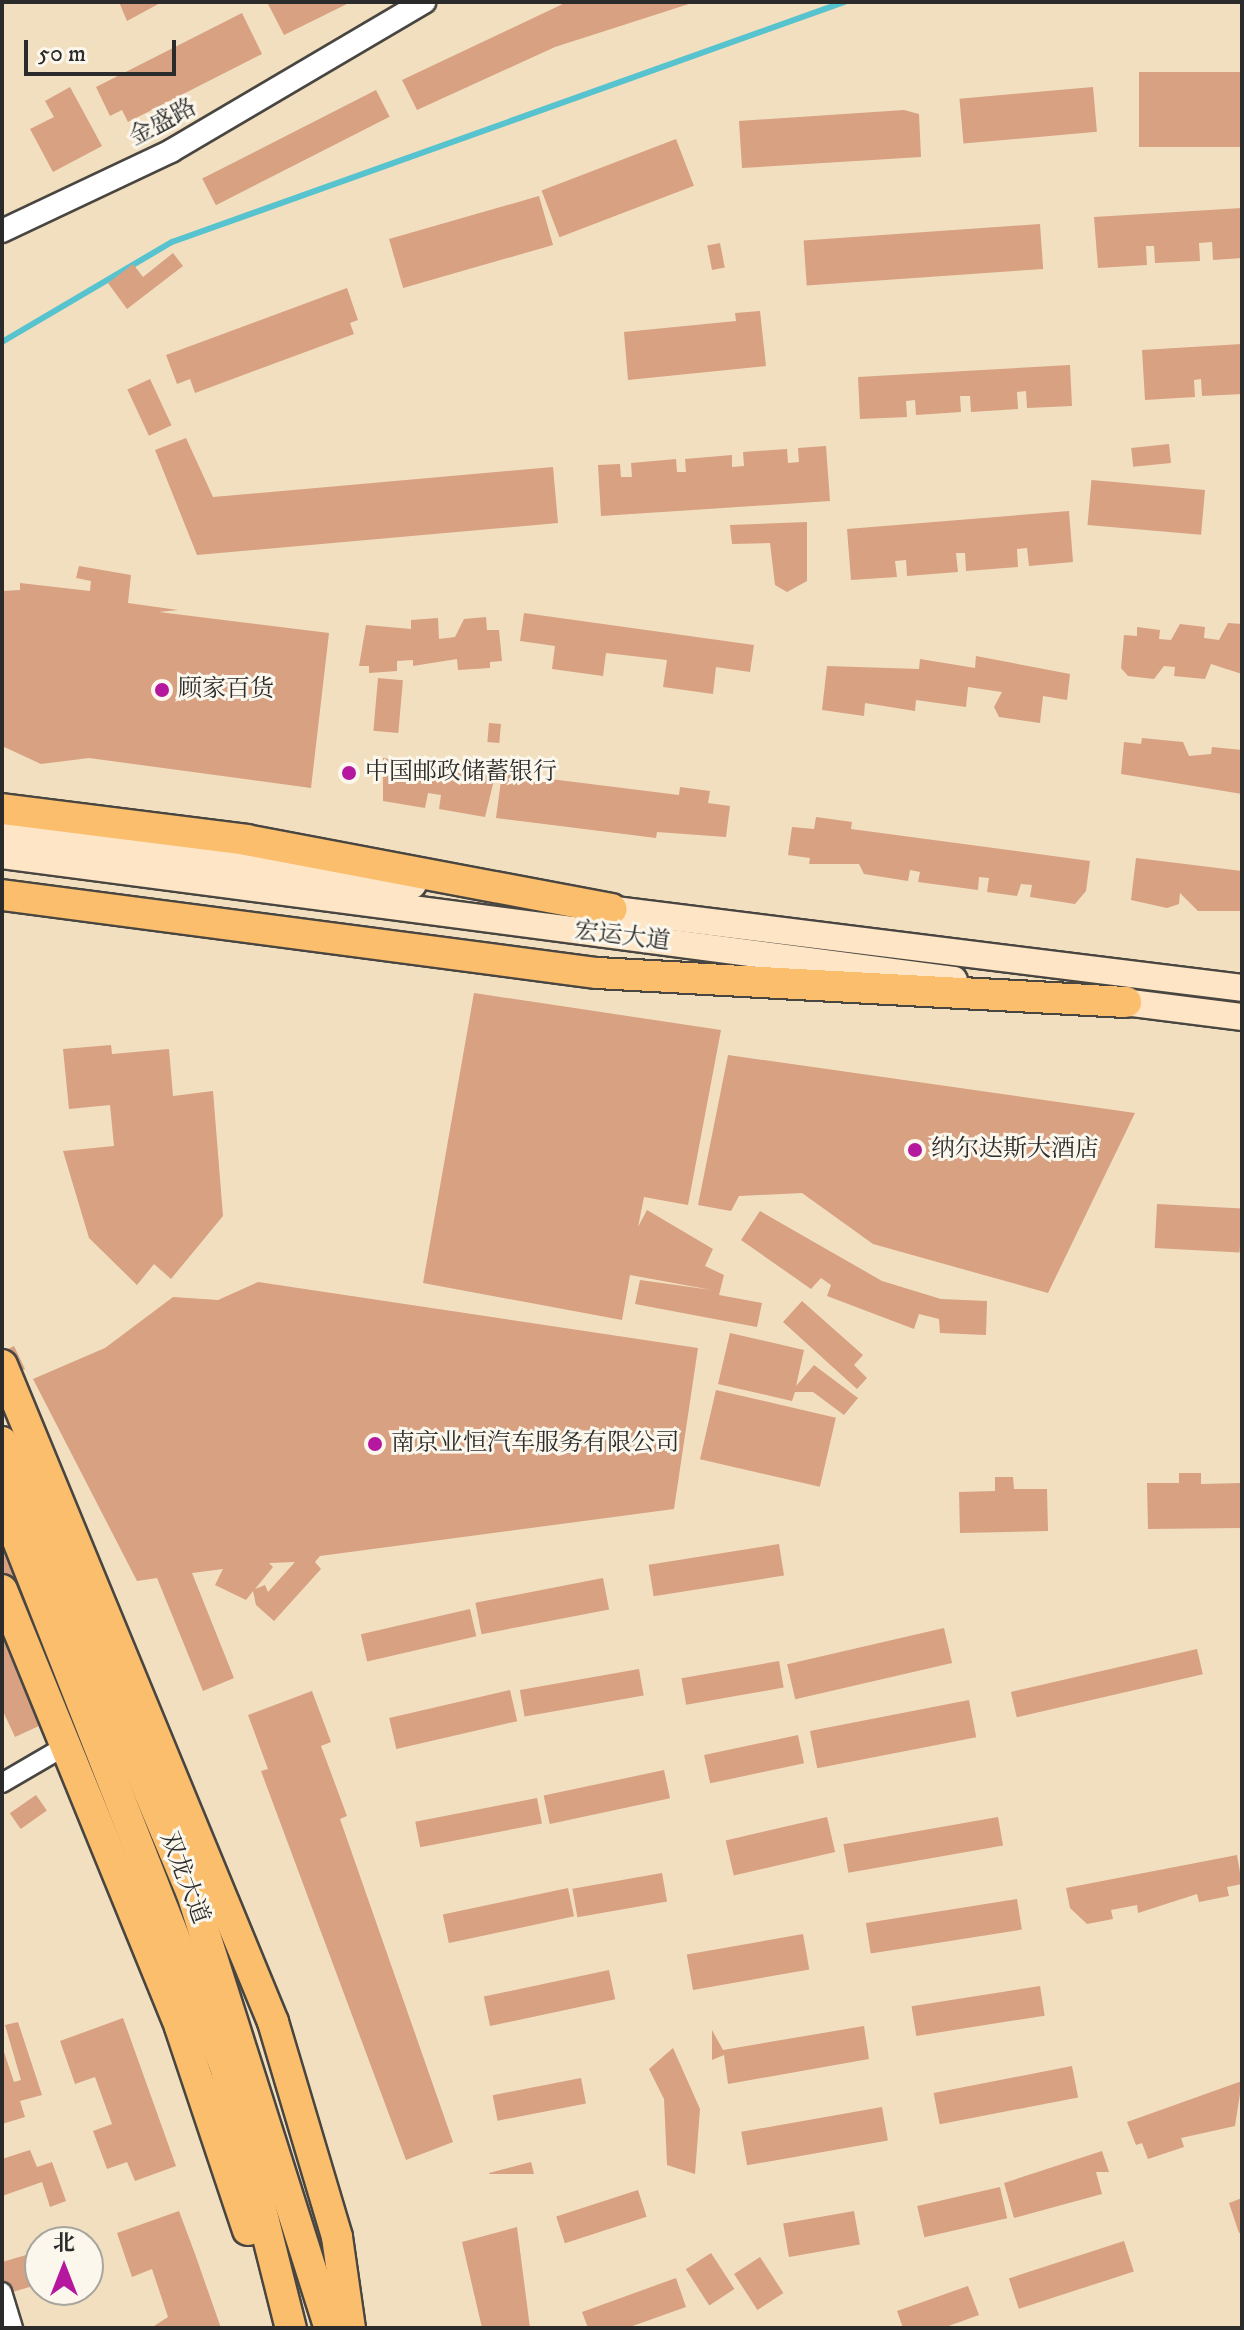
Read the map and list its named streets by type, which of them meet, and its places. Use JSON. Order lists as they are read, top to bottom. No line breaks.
{"streets":{"highway":["双龙大道"],"main road":["宏运大道"],"street":["金盛路"]},"places":["顾家百货","中国邮政储蓄银行","纳尔达斯大酒店","南京业恒汽车服务有限公司"],"scale_bar":"50 m","north":"top"}
